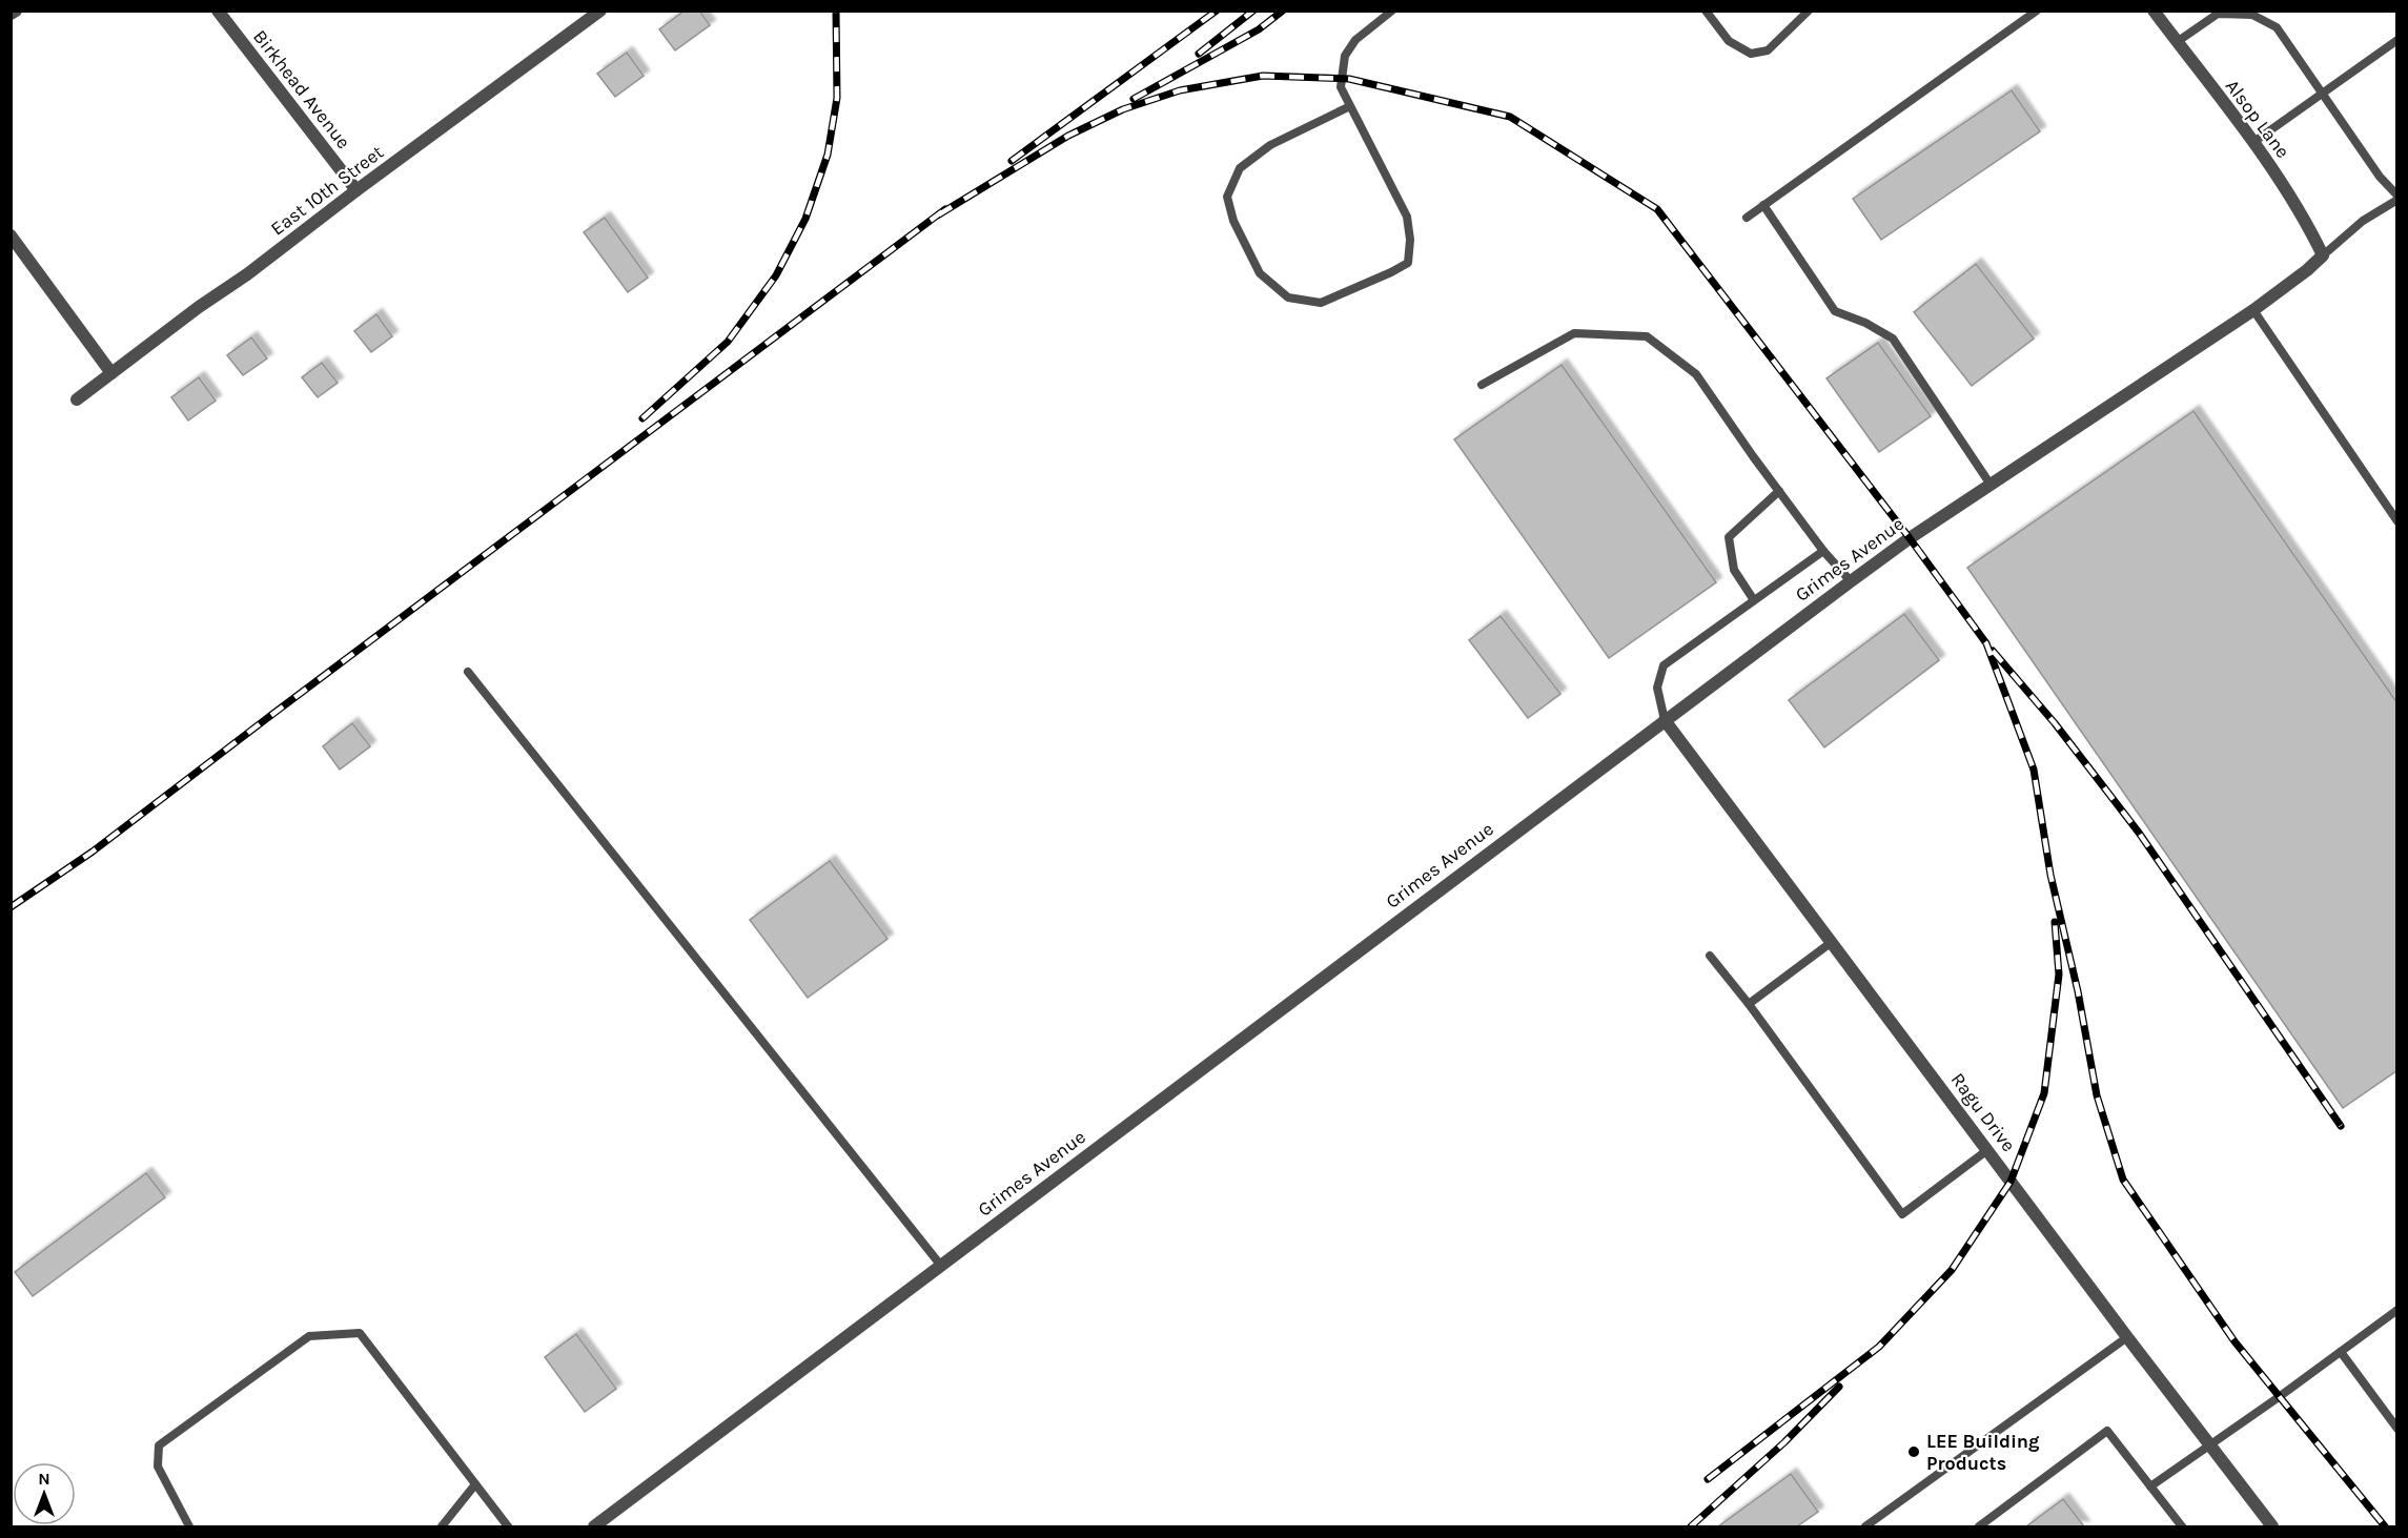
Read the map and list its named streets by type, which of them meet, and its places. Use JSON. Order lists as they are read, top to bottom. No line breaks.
{"streets":{"street":["Birkhead Avenue","Alsop Lane","East 10th Street","Grimes Avenue","Ragu Drive"]},"crossings":[["Birkhead Avenue","East 10th Street"],["Alsop Lane","Grimes Avenue"],["Grimes Avenue","Ragu Drive"]],"places":["LEE Building Products"],"north":"top"}
